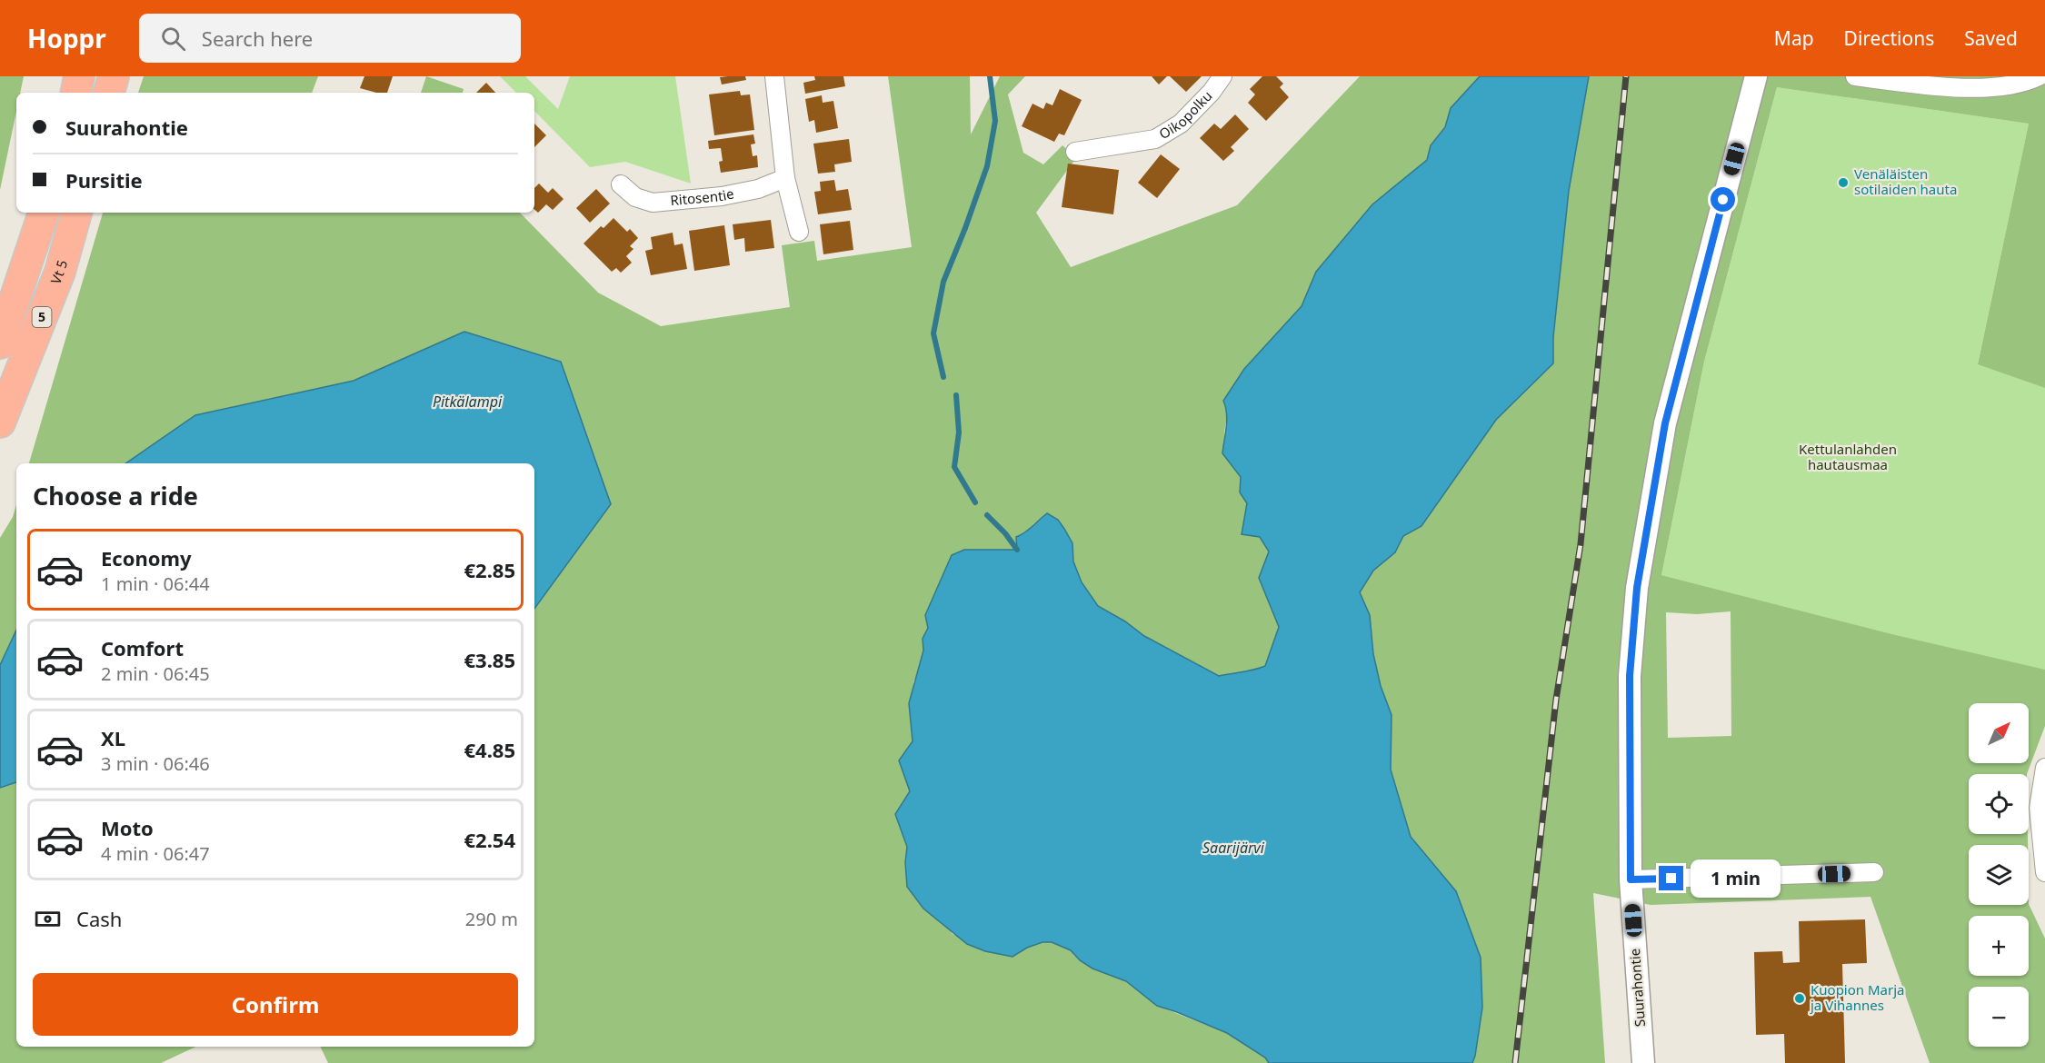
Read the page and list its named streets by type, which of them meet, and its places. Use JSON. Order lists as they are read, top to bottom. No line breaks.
{"streets":{"highway":["Vt 5","5"],"street":["Oikopolku","Ritosentie","Suurahontie"]},"water":["Pitkälampi","Saarijärvi"],"parks":["Kettulanlahden hautausmaa"],"places":["Venäläisten sotilaiden hauta","Kuopion Marja ja Vihannes"],"north":"top right","page":{"header":"Hoppr","search":"Search here","nav":["Map","Directions","Saved"],"banner":["Suurahontie","Pursitie"],"heading":"Choose a ride","list":[{"name":"Economy","note":"1 min · 06:44","value":"€2.85"},{"name":"Comfort","note":"2 min · 06:45","value":"€3.85"},{"name":"XL","note":"3 min · 06:46","value":"€4.85"},{"name":"Moto","note":"4 min · 06:47","value":"€2.54"}],"map_buttons":["+","−"],"bubble":"1 min","pay":["Cash","290 m"],"buttons":"Confirm"}}
